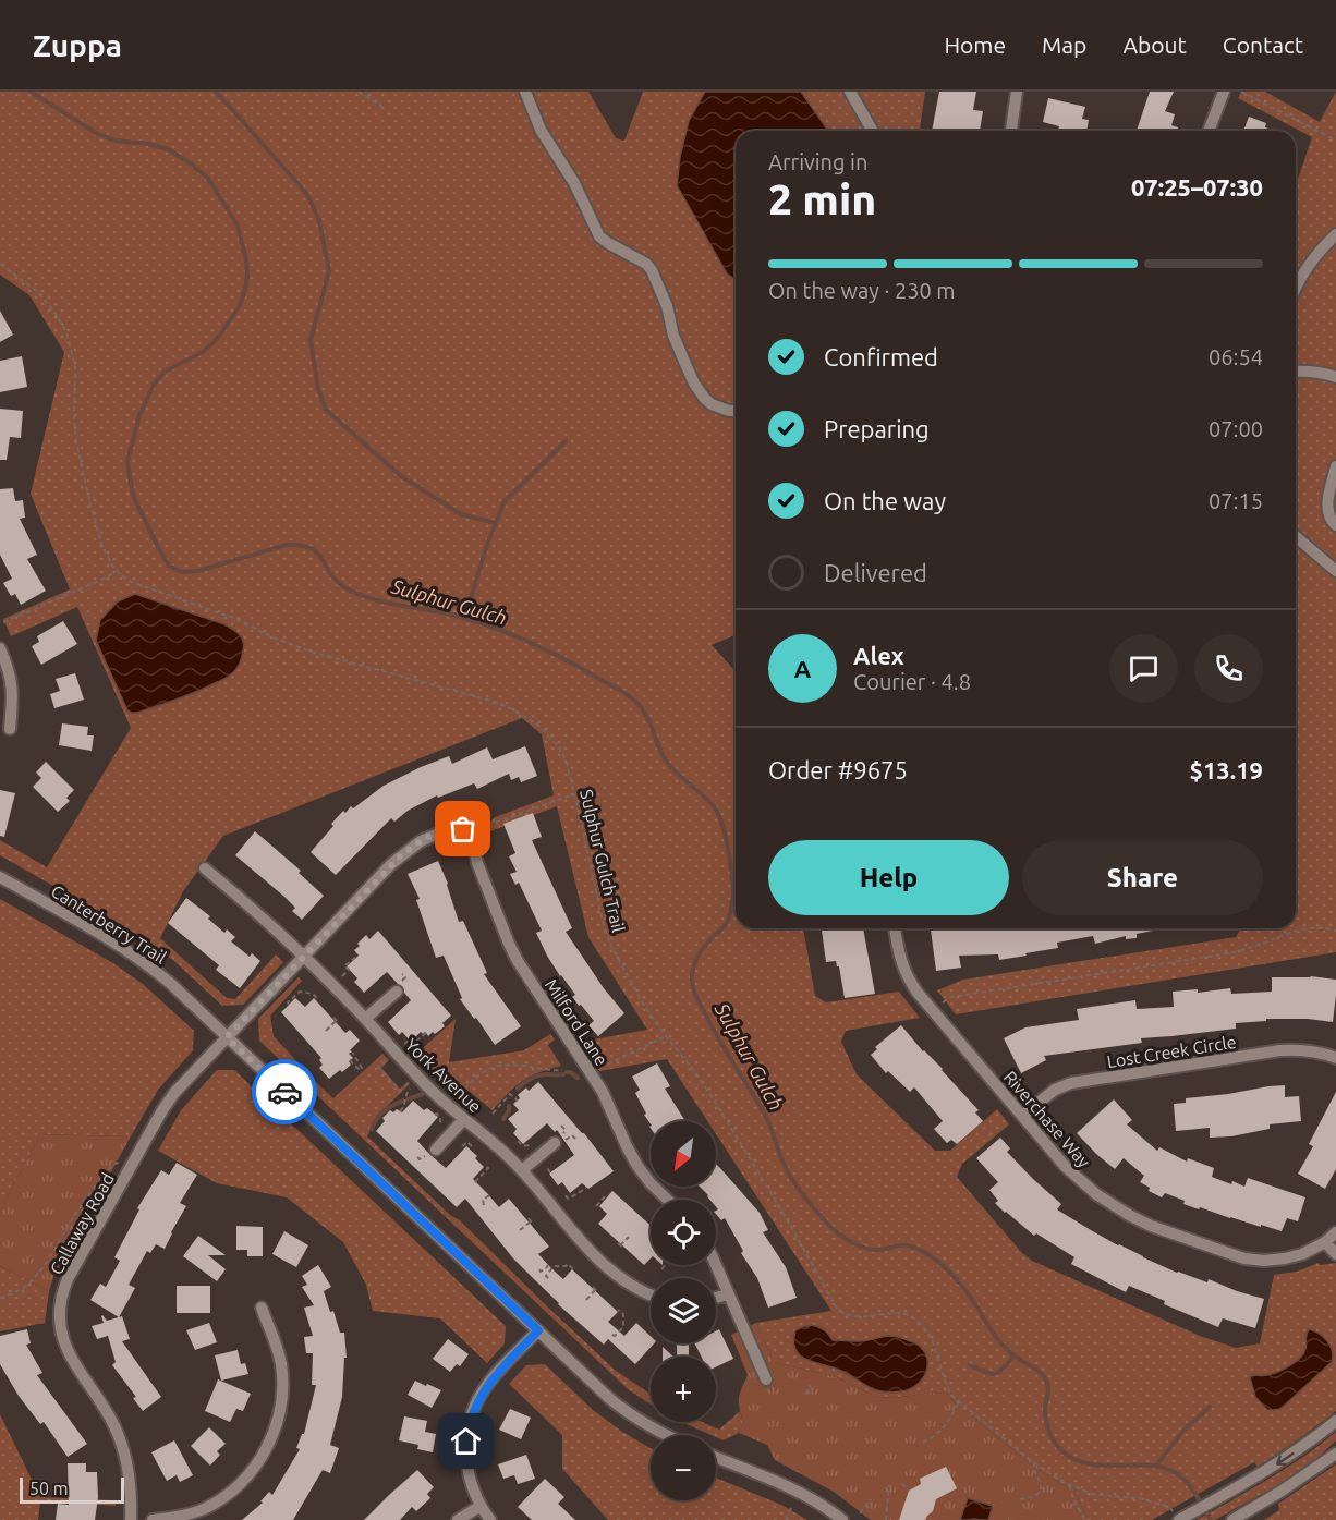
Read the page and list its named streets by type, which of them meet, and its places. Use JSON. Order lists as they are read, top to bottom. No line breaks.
{"streets":{"street":["Canterberry Trail","Milford Lane","Lost Creek Circle","York Avenue","Riverchase Way","Callaway Road"],"path":["Sulphur Gulch Trail"]},"crossings":[["Canterberry Trail","Callaway Road"],["Milford Lane","Callaway Road"],["Lost Creek Circle","Riverchase Way"],["York Avenue","Callaway Road"]],"water":["Sulphur Gulch"],"scale_bar":"50 m","north":"bottom left","page":{"header":"Zuppa","nav":["Home","Map","About","Contact"],"heading":["2 min","Arriving in","07:25–07:30"],"panel":["Alex","Courier · 4.8","Order #9675","$13.19"],"bar":"On the way · 230 m","list":[["Confirmed","06:54"],["Preparing","07:00"],["On the way","07:15"],"Delivered"],"round":"A","buttons":["Help","Share"],"map_buttons":["+","−"],"scale":"50 m"}}
